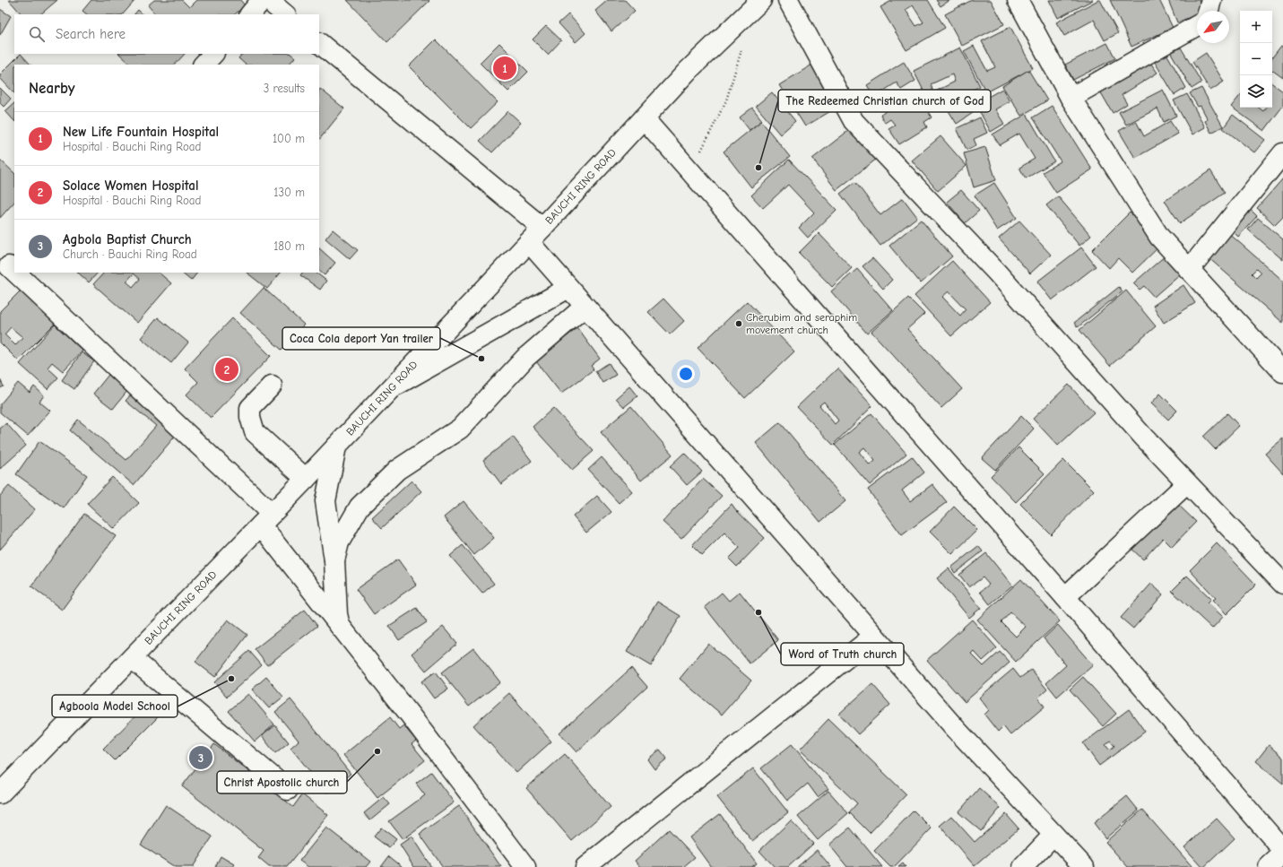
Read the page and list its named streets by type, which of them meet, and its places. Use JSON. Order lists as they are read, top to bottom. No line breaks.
{"streets":{"street":["BAUCHI RING ROAD"]},"places":["The Redeemed Christian church of God","Cherubim and seraphim movement church","Coca Cola deport Yan trailer","Word of Truth church","Agboola Model School","Christ Apostolic church"],"north":"bottom left","page":{"map_buttons":["+","−"],"search":"Search here","pins":["1","2","3"],"heading":["Nearby","3 results"],"list":[{"mark":"1","name":"New Life Fountain Hospital","note":"Hospital · Bauchi Ring Road","value":"100 m"},{"mark":"2","name":"Solace Women Hospital","note":"Hospital · Bauchi Ring Road","value":"130 m"},{"mark":"3","name":"Agbola Baptist Church","note":"Church · Bauchi Ring Road","value":"180 m"}]}}
